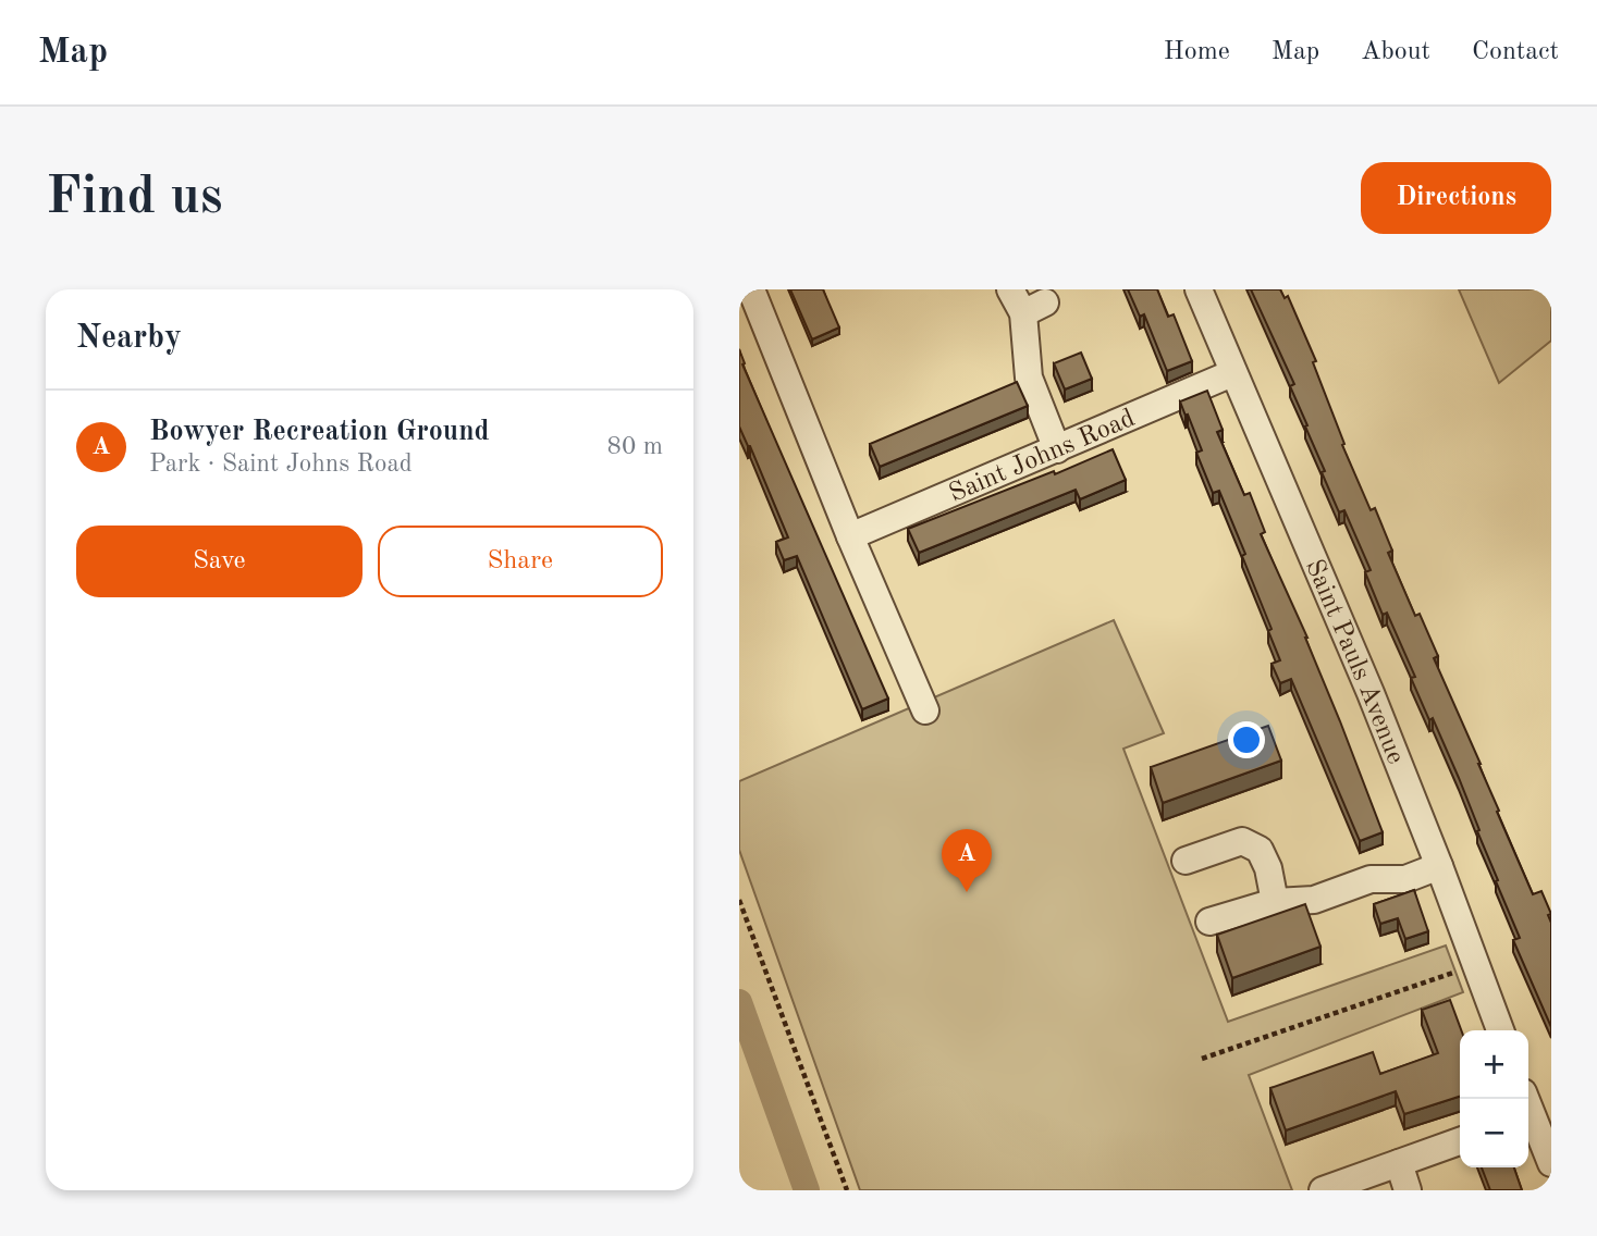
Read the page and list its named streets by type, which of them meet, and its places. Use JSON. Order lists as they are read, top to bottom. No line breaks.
{"streets":{"street":["Saint Johns Road","Saint Pauls Avenue"]},"crossings":[["Saint Johns Road","Saint Pauls Avenue"]],"page":{"header":"Map","nav":["Home","Map","About","Contact"],"buttons":["Directions",["Save","Share"]],"title":"Find us","heading":"Nearby","list":[{"mark":"A","name":"Bowyer Recreation Ground","note":"Park · Saint Johns Road","value":"80 m"}],"pins":"A","map_buttons":["+","−"]}}
